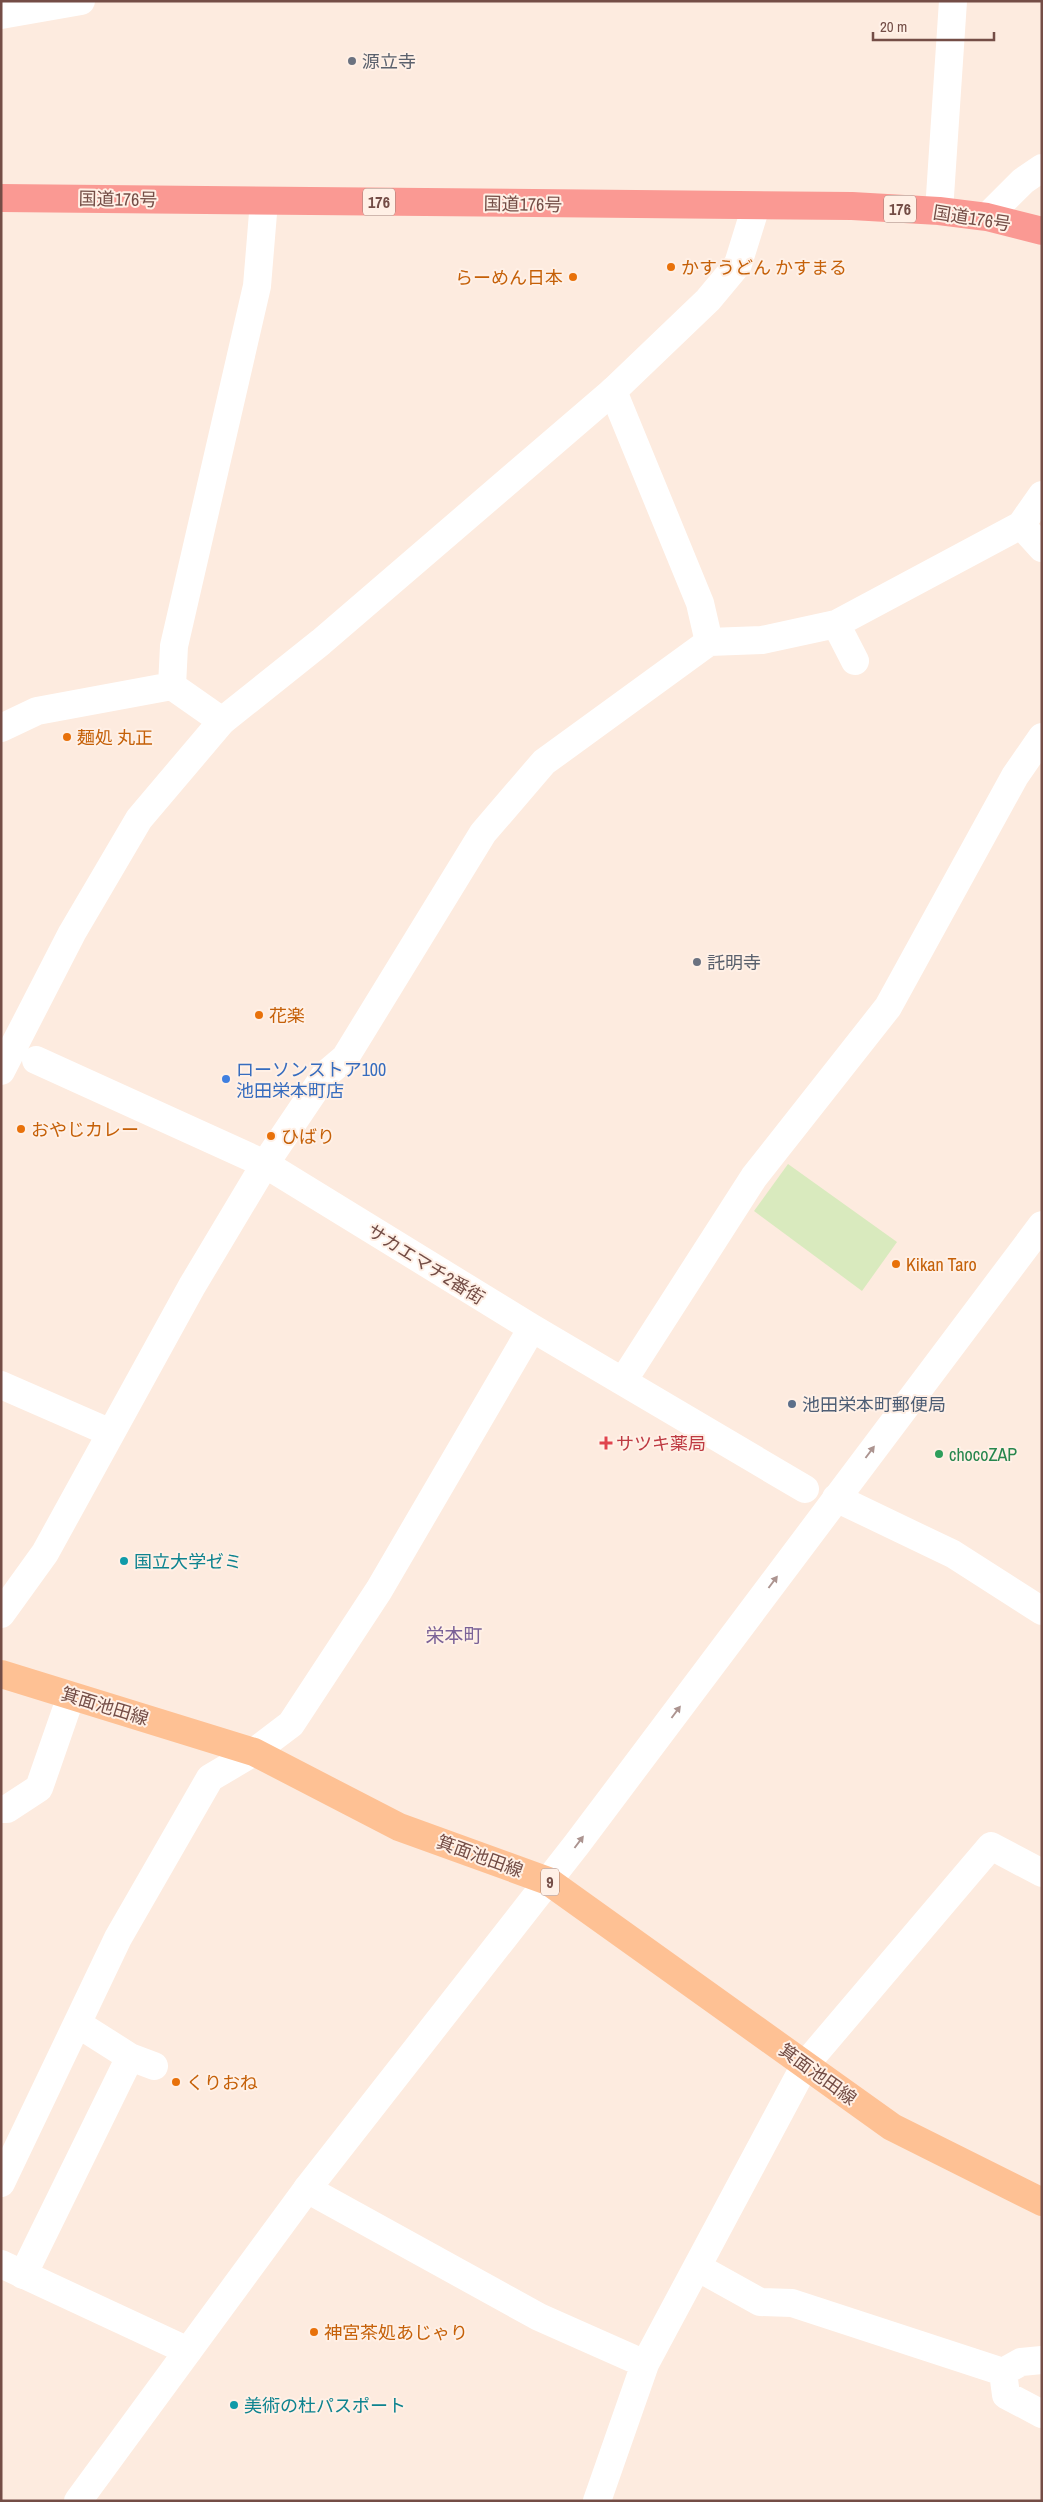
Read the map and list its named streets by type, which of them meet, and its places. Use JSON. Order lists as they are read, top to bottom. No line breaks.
{"streets":{"highway":["国道176号","176"],"main road":["箕面池田線","9"],"street":["サカエマチ2番街"]},"districts":["栄本町"],"places":{"other":["源立寺","かすうどん かすまる","らーめん日本","麺処 丸正","託明寺","花楽","ローソンストア100 池田栄本町店","おやじカレー","ひばり","Kikan Taro","池田栄本町郵便局","chocoZAP","国立大学ゼミ","くりおね","神宮茶処あじゃり","美術の杜パスポート"],"health":["サツキ薬局"]},"scale_bar":"20 m"}
